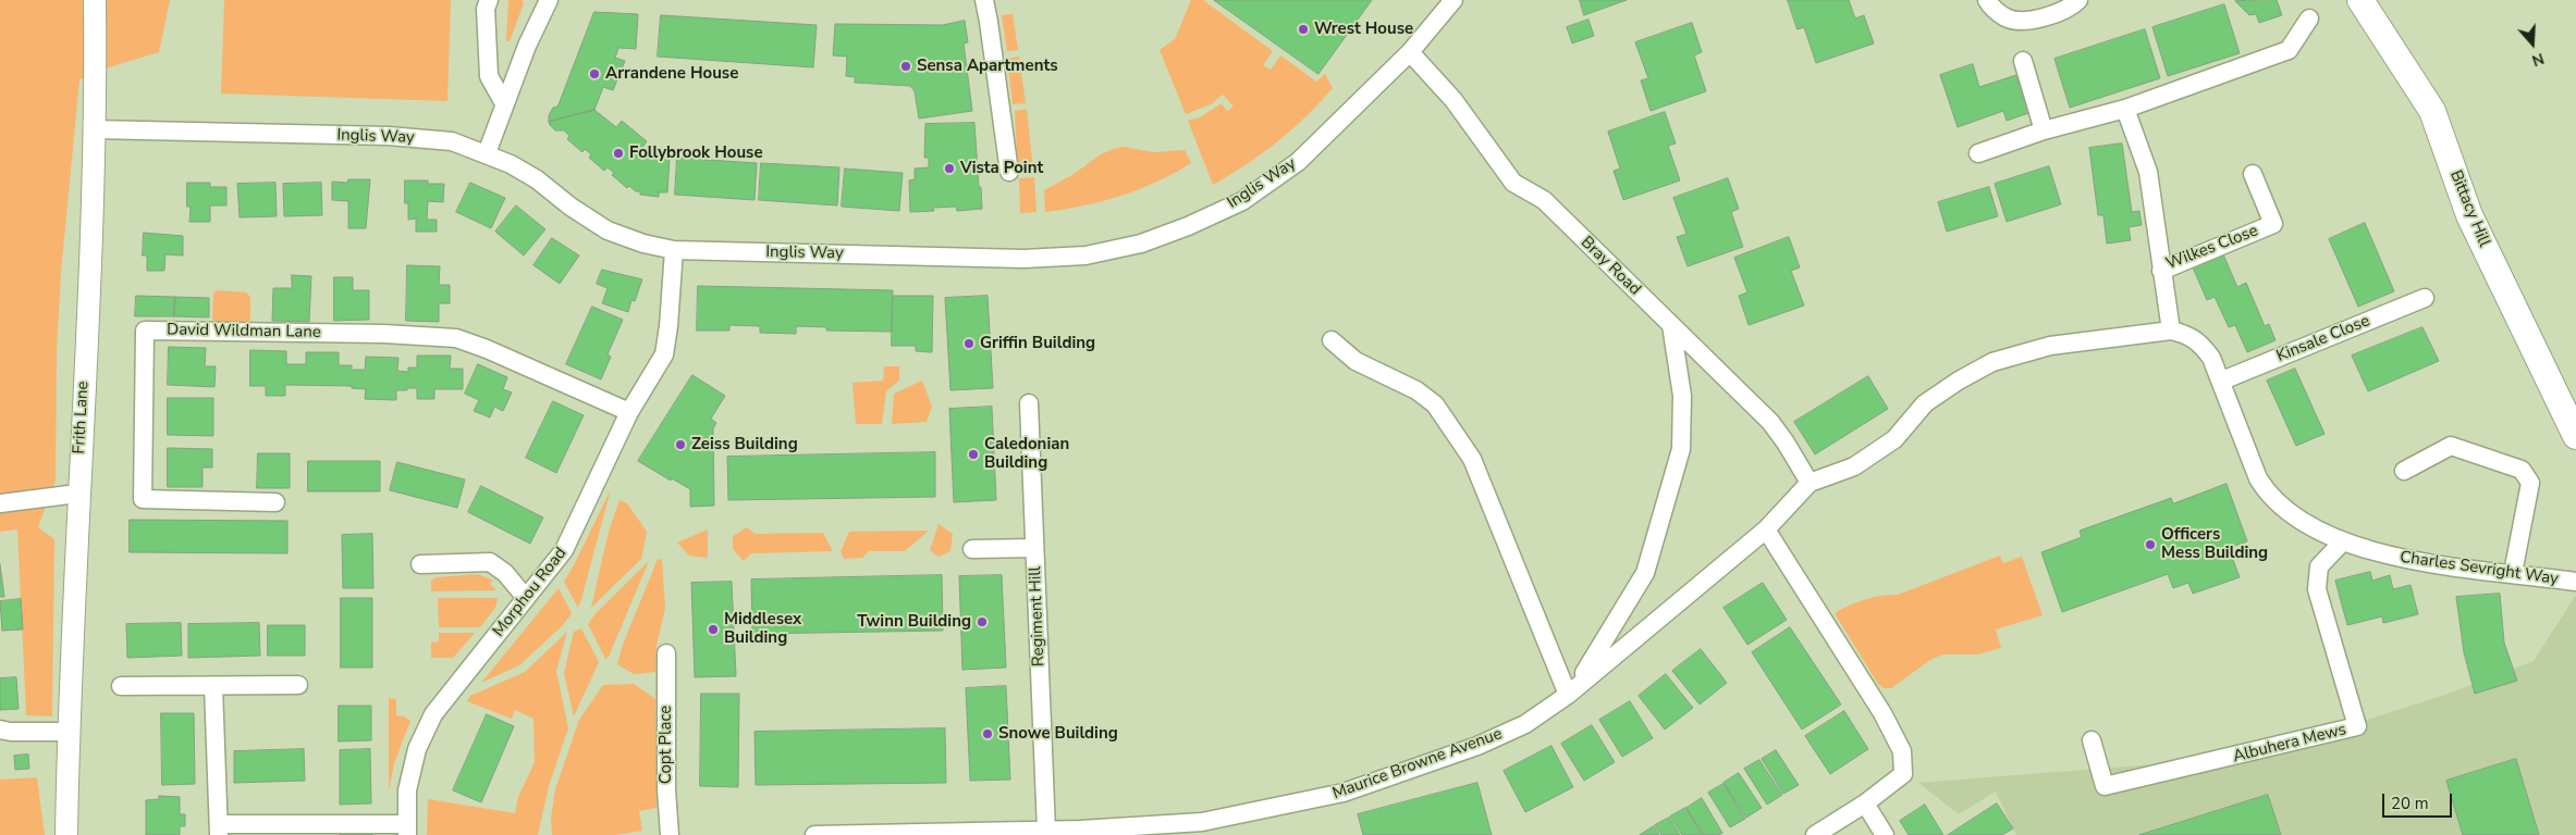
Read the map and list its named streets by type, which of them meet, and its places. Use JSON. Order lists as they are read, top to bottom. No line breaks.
{"streets":{"main road":["Bittacy Hill"],"street":["Inglis Way","Wilkes Close","Bray Road","David Wildman Lane","Kinsale Close","Frith Lane","Charles Sevright Way","Morphou Road","Regiment Hill","Albuhera Mews","Copt Place","Maurice Browne Avenue"]},"crossings":[["Inglis Way","Bray Road"],["Inglis Way","Frith Lane"],["Inglis Way","Morphou Road"],["David Wildman Lane","Morphou Road"],["Kinsale Close","Charles Sevright Way"],["Charles Sevright Way","Albuhera Mews"],["Regiment Hill","Maurice Browne Avenue"]],"places":["Wrest House","Sensa Apartments","Arrandene House","Follybrook House","Vista Point","Griffin Building","Zeiss Building","Caledonian Building","Officers Mess Building","Twinn Building","Middlesex Building","Snowe Building"],"scale_bar":"20 m","north":"bottom"}
